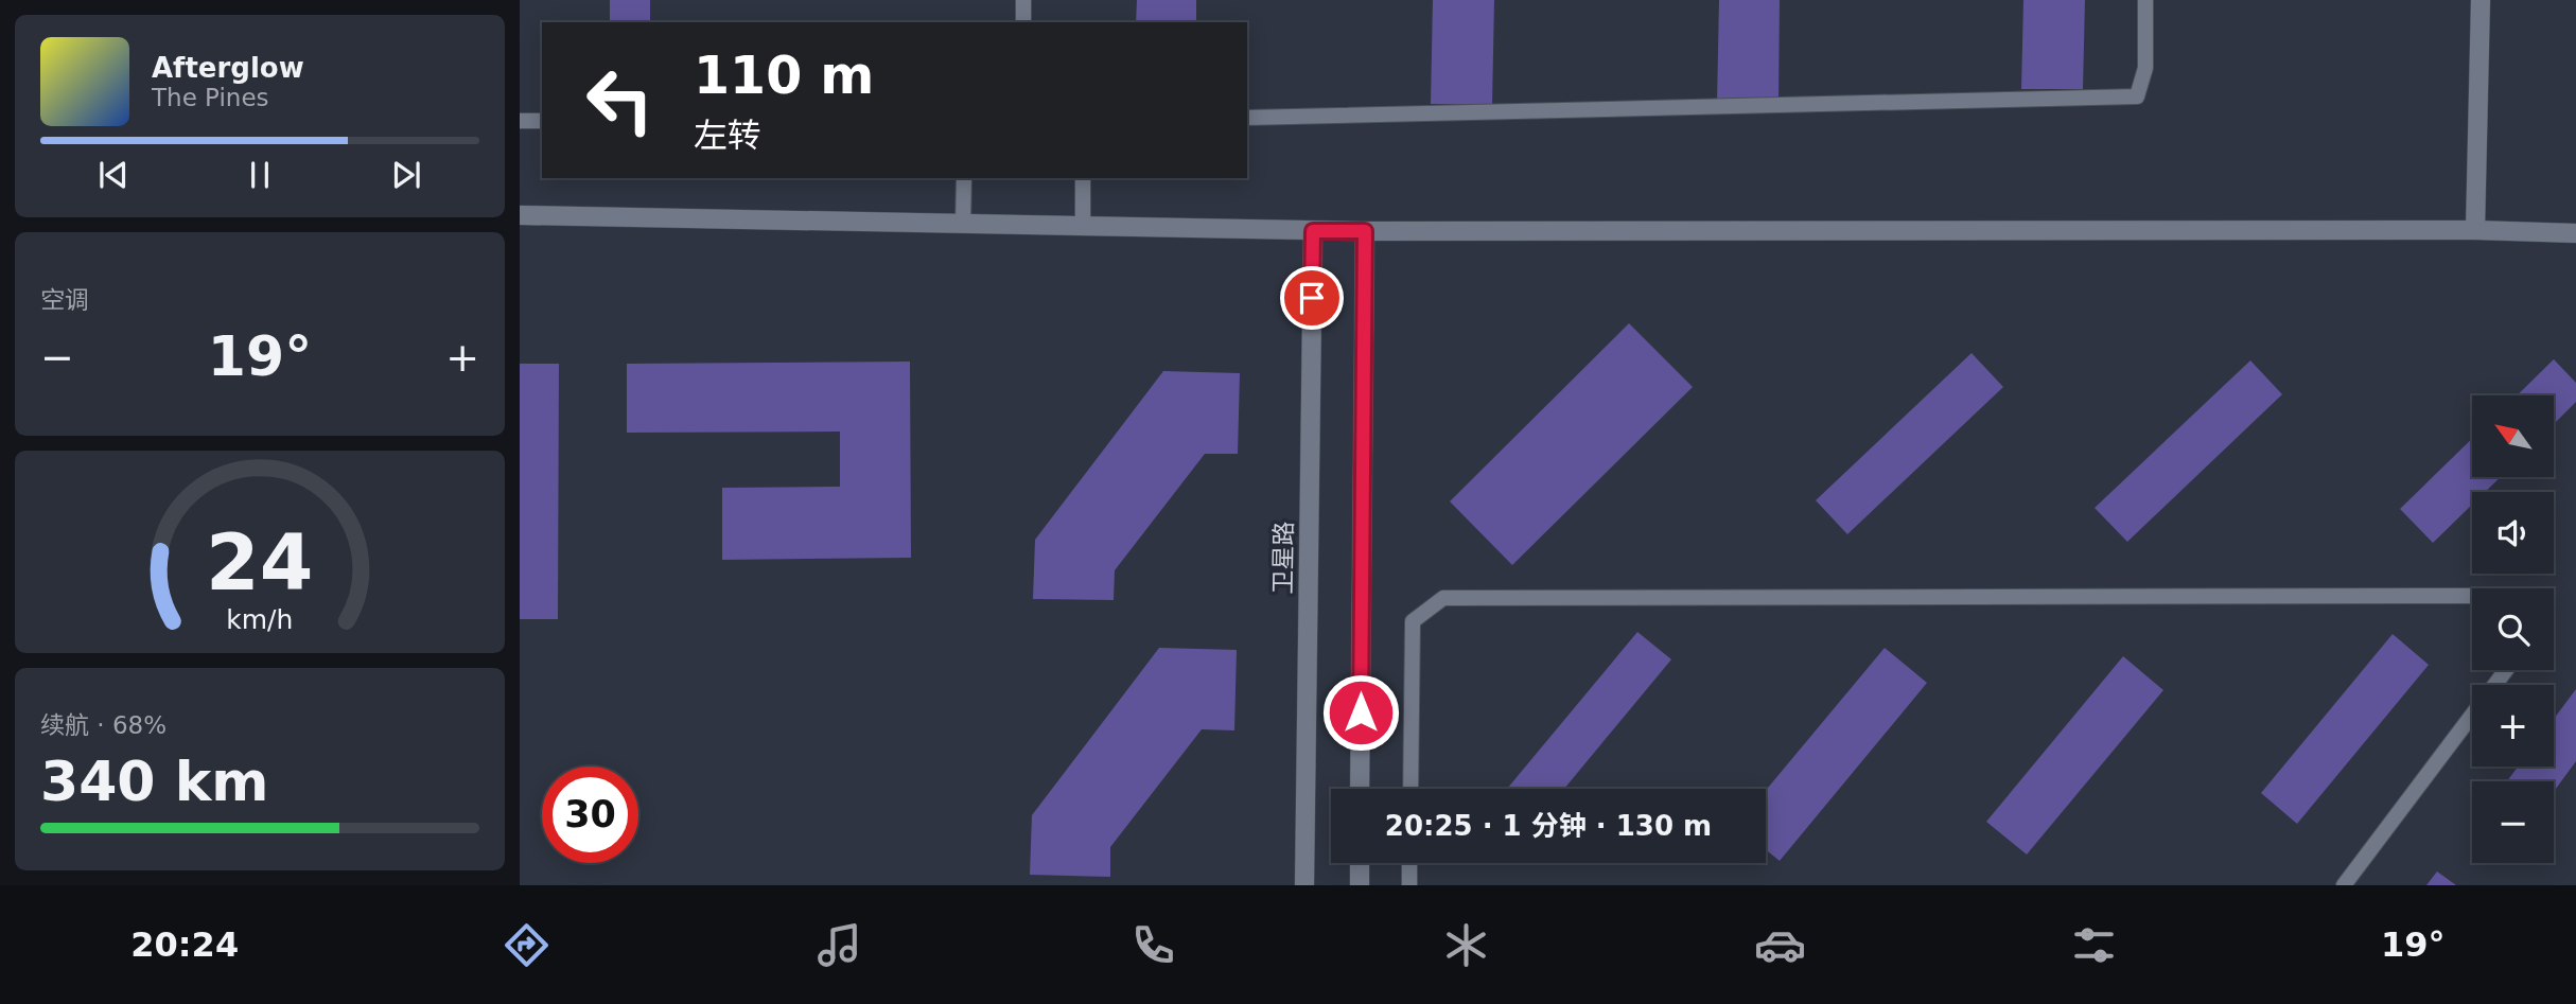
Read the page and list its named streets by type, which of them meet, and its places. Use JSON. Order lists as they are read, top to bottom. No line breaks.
{"streets":{"street":["卫星路"]},"north":"top left","page":{"turn":["110 m","左转"],"song":["Afterglow","The Pines"],"tile":["空调",["续航 · 68%","340 km"]],"heat":["−","19°","+"],"map_buttons":["+","−"],"limit":"30","trip":"20:25 · 1 分钟 · 130 m","tabs":["20:24","19°"],"gauge":["24","km/h"]}}
